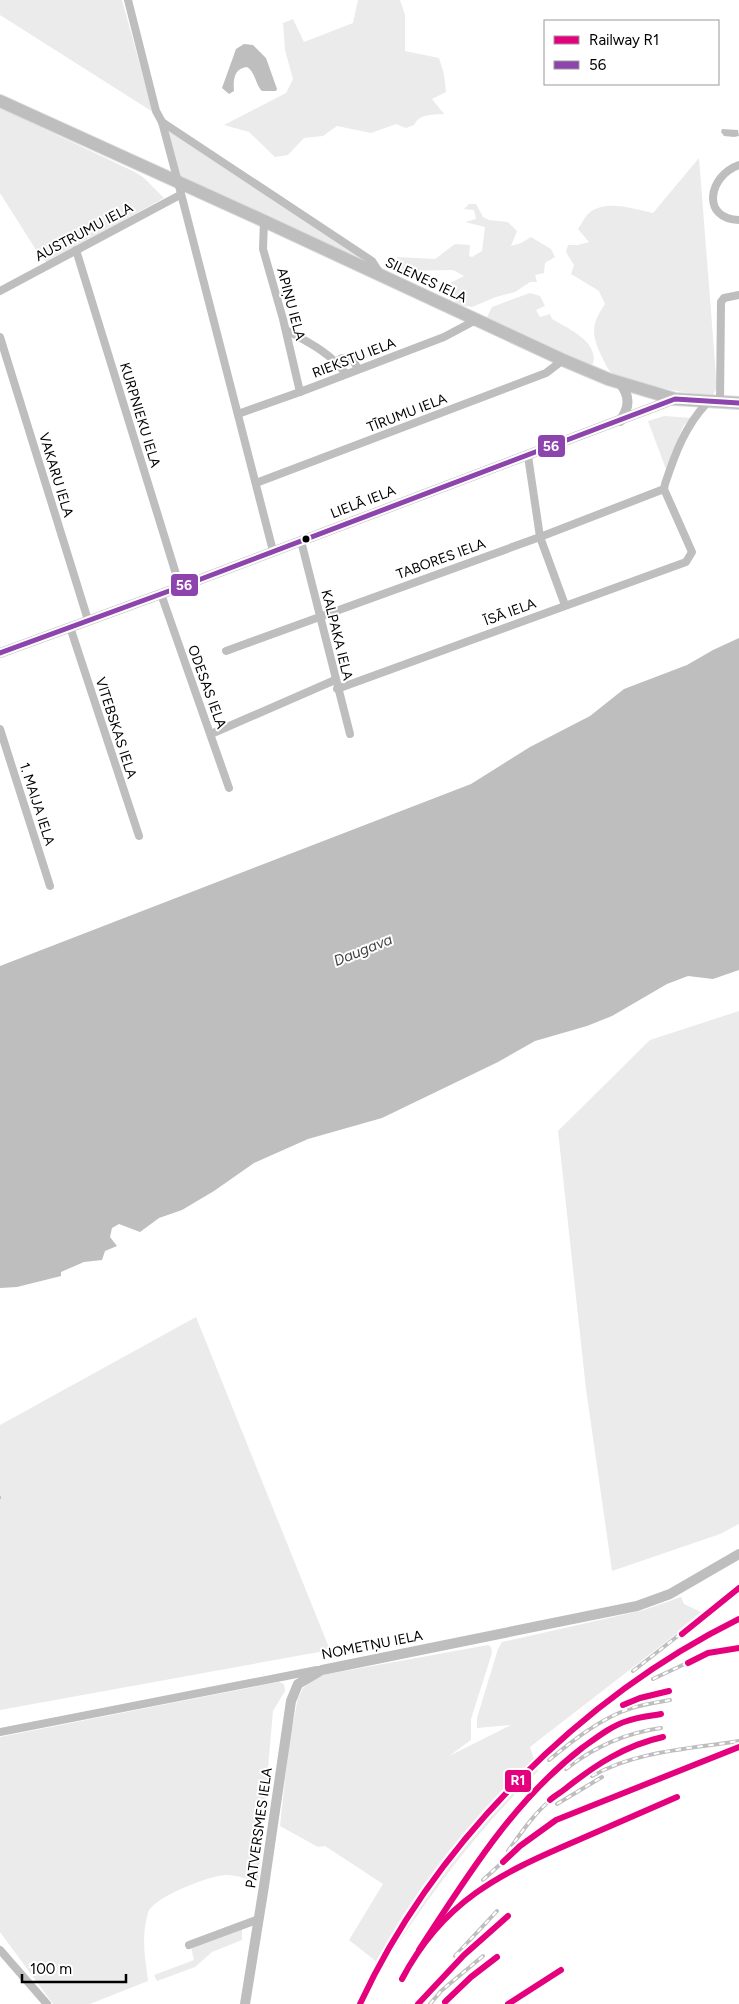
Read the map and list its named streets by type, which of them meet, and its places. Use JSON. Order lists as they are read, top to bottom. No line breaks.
{"streets":{"main road":["SILENES IELA","LIELĀ IELA"],"street":["AUSTRUMU IELA","APIŅU IELA","RIEKSTU IELA","TĪRUMU IELA","KURPNIEKU IELA","VAKARU IELA","TABORES IELA","ĪSĀ IELA","KALPAKA IELA","ODESAS IELA","VITEBSKAS IELA","1. MAIJA IELA","NOMETŅU IELA","PATVERSMES IELA"]},"crossings":[["AUSTRUMU IELA","SILENES IELA"],["AUSTRUMU IELA","KURPNIEKU IELA"],["SILENES IELA","APIŅU IELA"],["SILENES IELA","RIEKSTU IELA"],["SILENES IELA","TĪRUMU IELA"],["SILENES IELA","LIELĀ IELA"],["APIŅU IELA","RIEKSTU IELA"],["KURPNIEKU IELA","LIELĀ IELA"],["VAKARU IELA","LIELĀ IELA"],["LIELĀ IELA","KALPAKA IELA"],["LIELĀ IELA","ODESAS IELA"],["LIELĀ IELA","VITEBSKAS IELA"],["TABORES IELA","ĪSĀ IELA"],["TABORES IELA","KALPAKA IELA"],["ĪSĀ IELA","KALPAKA IELA"],["NOMETŅU IELA","PATVERSMES IELA"]],"water":["Daugava"],"lines":["transit line 56","rail line R1"],"legend":["Railway R1","56"],"scale_bar":"100 m"}
